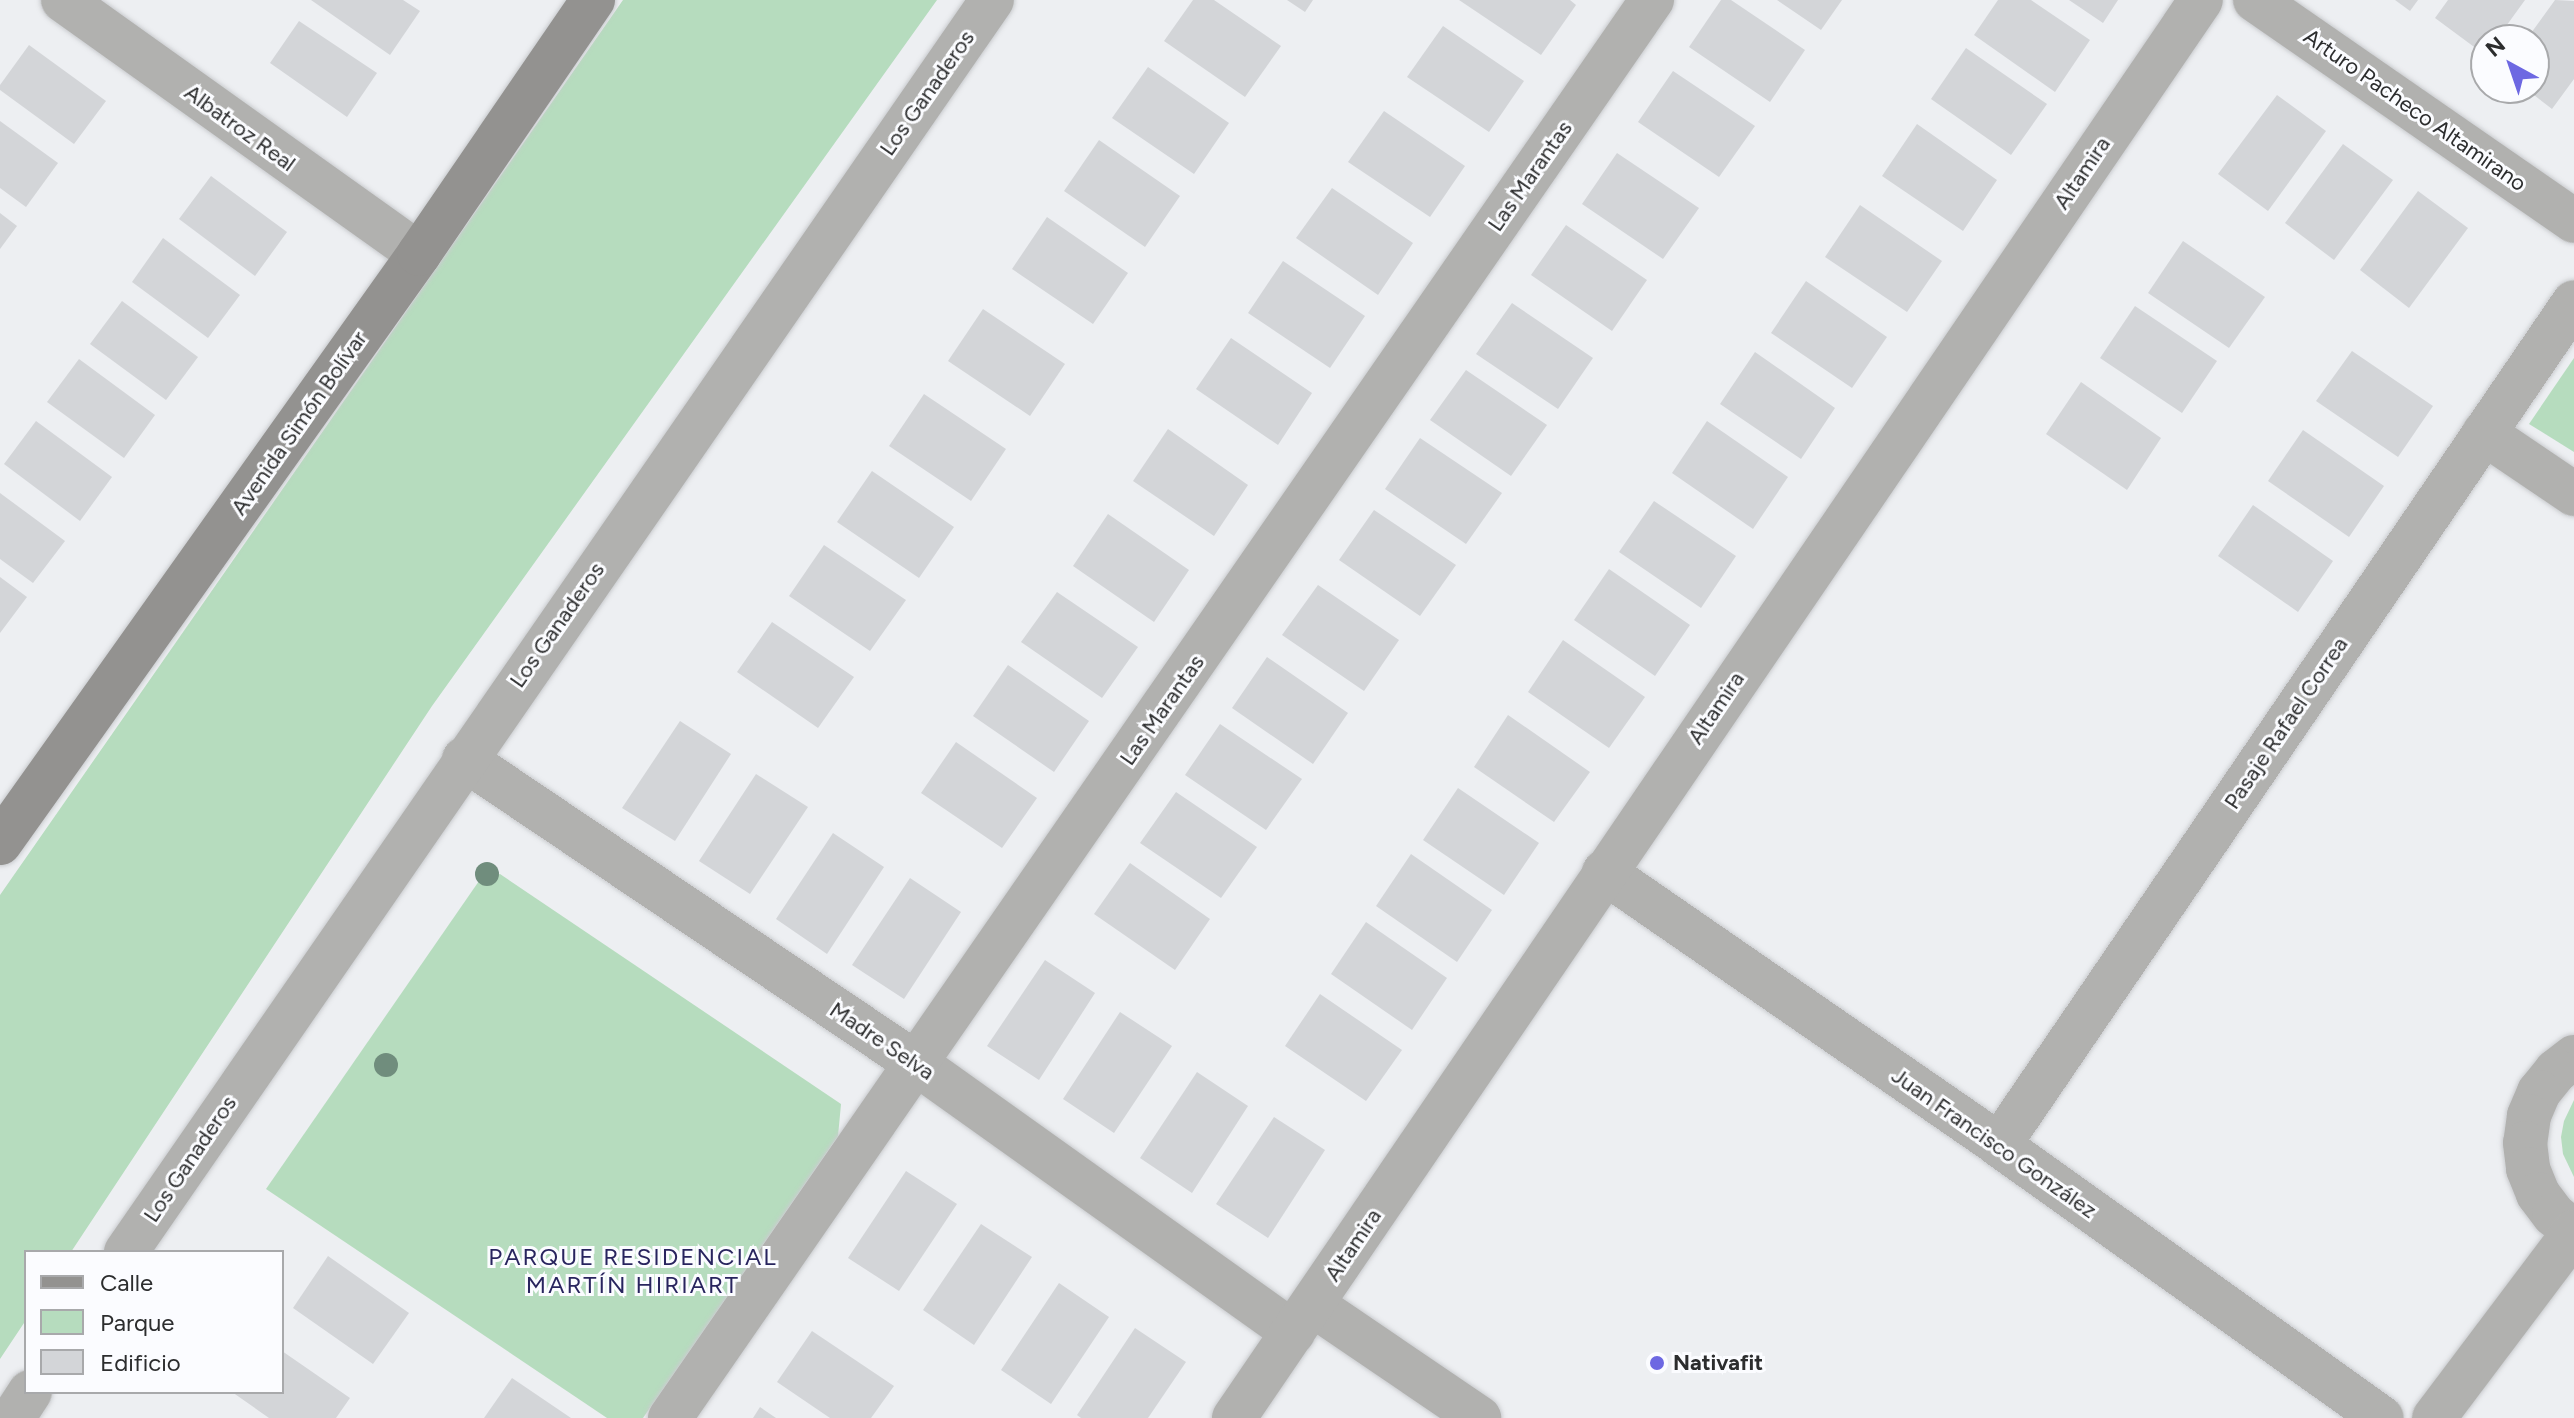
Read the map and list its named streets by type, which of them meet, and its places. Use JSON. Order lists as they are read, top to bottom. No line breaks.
{"streets":{"street":["Los Ganaderos","Arturo Pacheco Altamirano","Albatroz Real","Altamira","Las Marantas","Avenida Simón Bolívar","Pasaje Rafael Correa","Madre Selva","Juan Francisco González"]},"crossings":[["Los Ganaderos","Madre Selva"],["Albatroz Real","Avenida Simón Bolívar"],["Altamira","Madre Selva"],["Altamira","Juan Francisco González"],["Las Marantas","Madre Selva"],["Pasaje Rafael Correa","Juan Francisco González"]],"districts":["PARQUE RESIDENCIAL MARTÍN HIRIART"],"places":["Nativafit"],"legend":["Calle","Parque","Edificio"],"north":"top left"}
